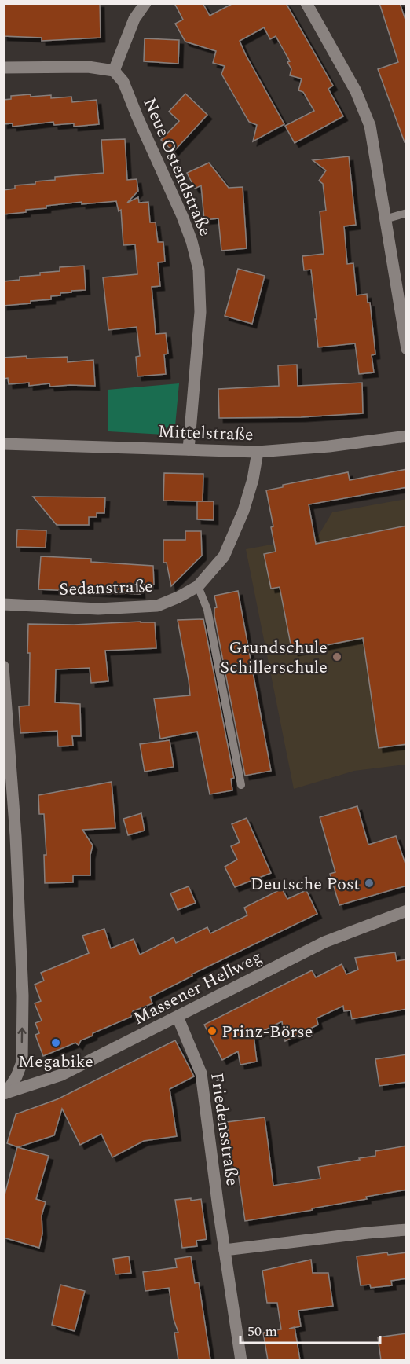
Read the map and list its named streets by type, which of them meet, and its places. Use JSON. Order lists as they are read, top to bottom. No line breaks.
{"streets":{"street":["Neue Ostendstraße","Mittelstraße","Sedanstraße","Massener Hellweg","Friedensstraße"]},"crossings":[["Neue Ostendstraße","Mittelstraße"],["Mittelstraße","Sedanstraße"],["Massener Hellweg","Friedensstraße"]],"places":["Grundschule Schillerschule","Deutsche Post","Prinz-Börse","Megabike"],"scale_bar":"50 m"}
